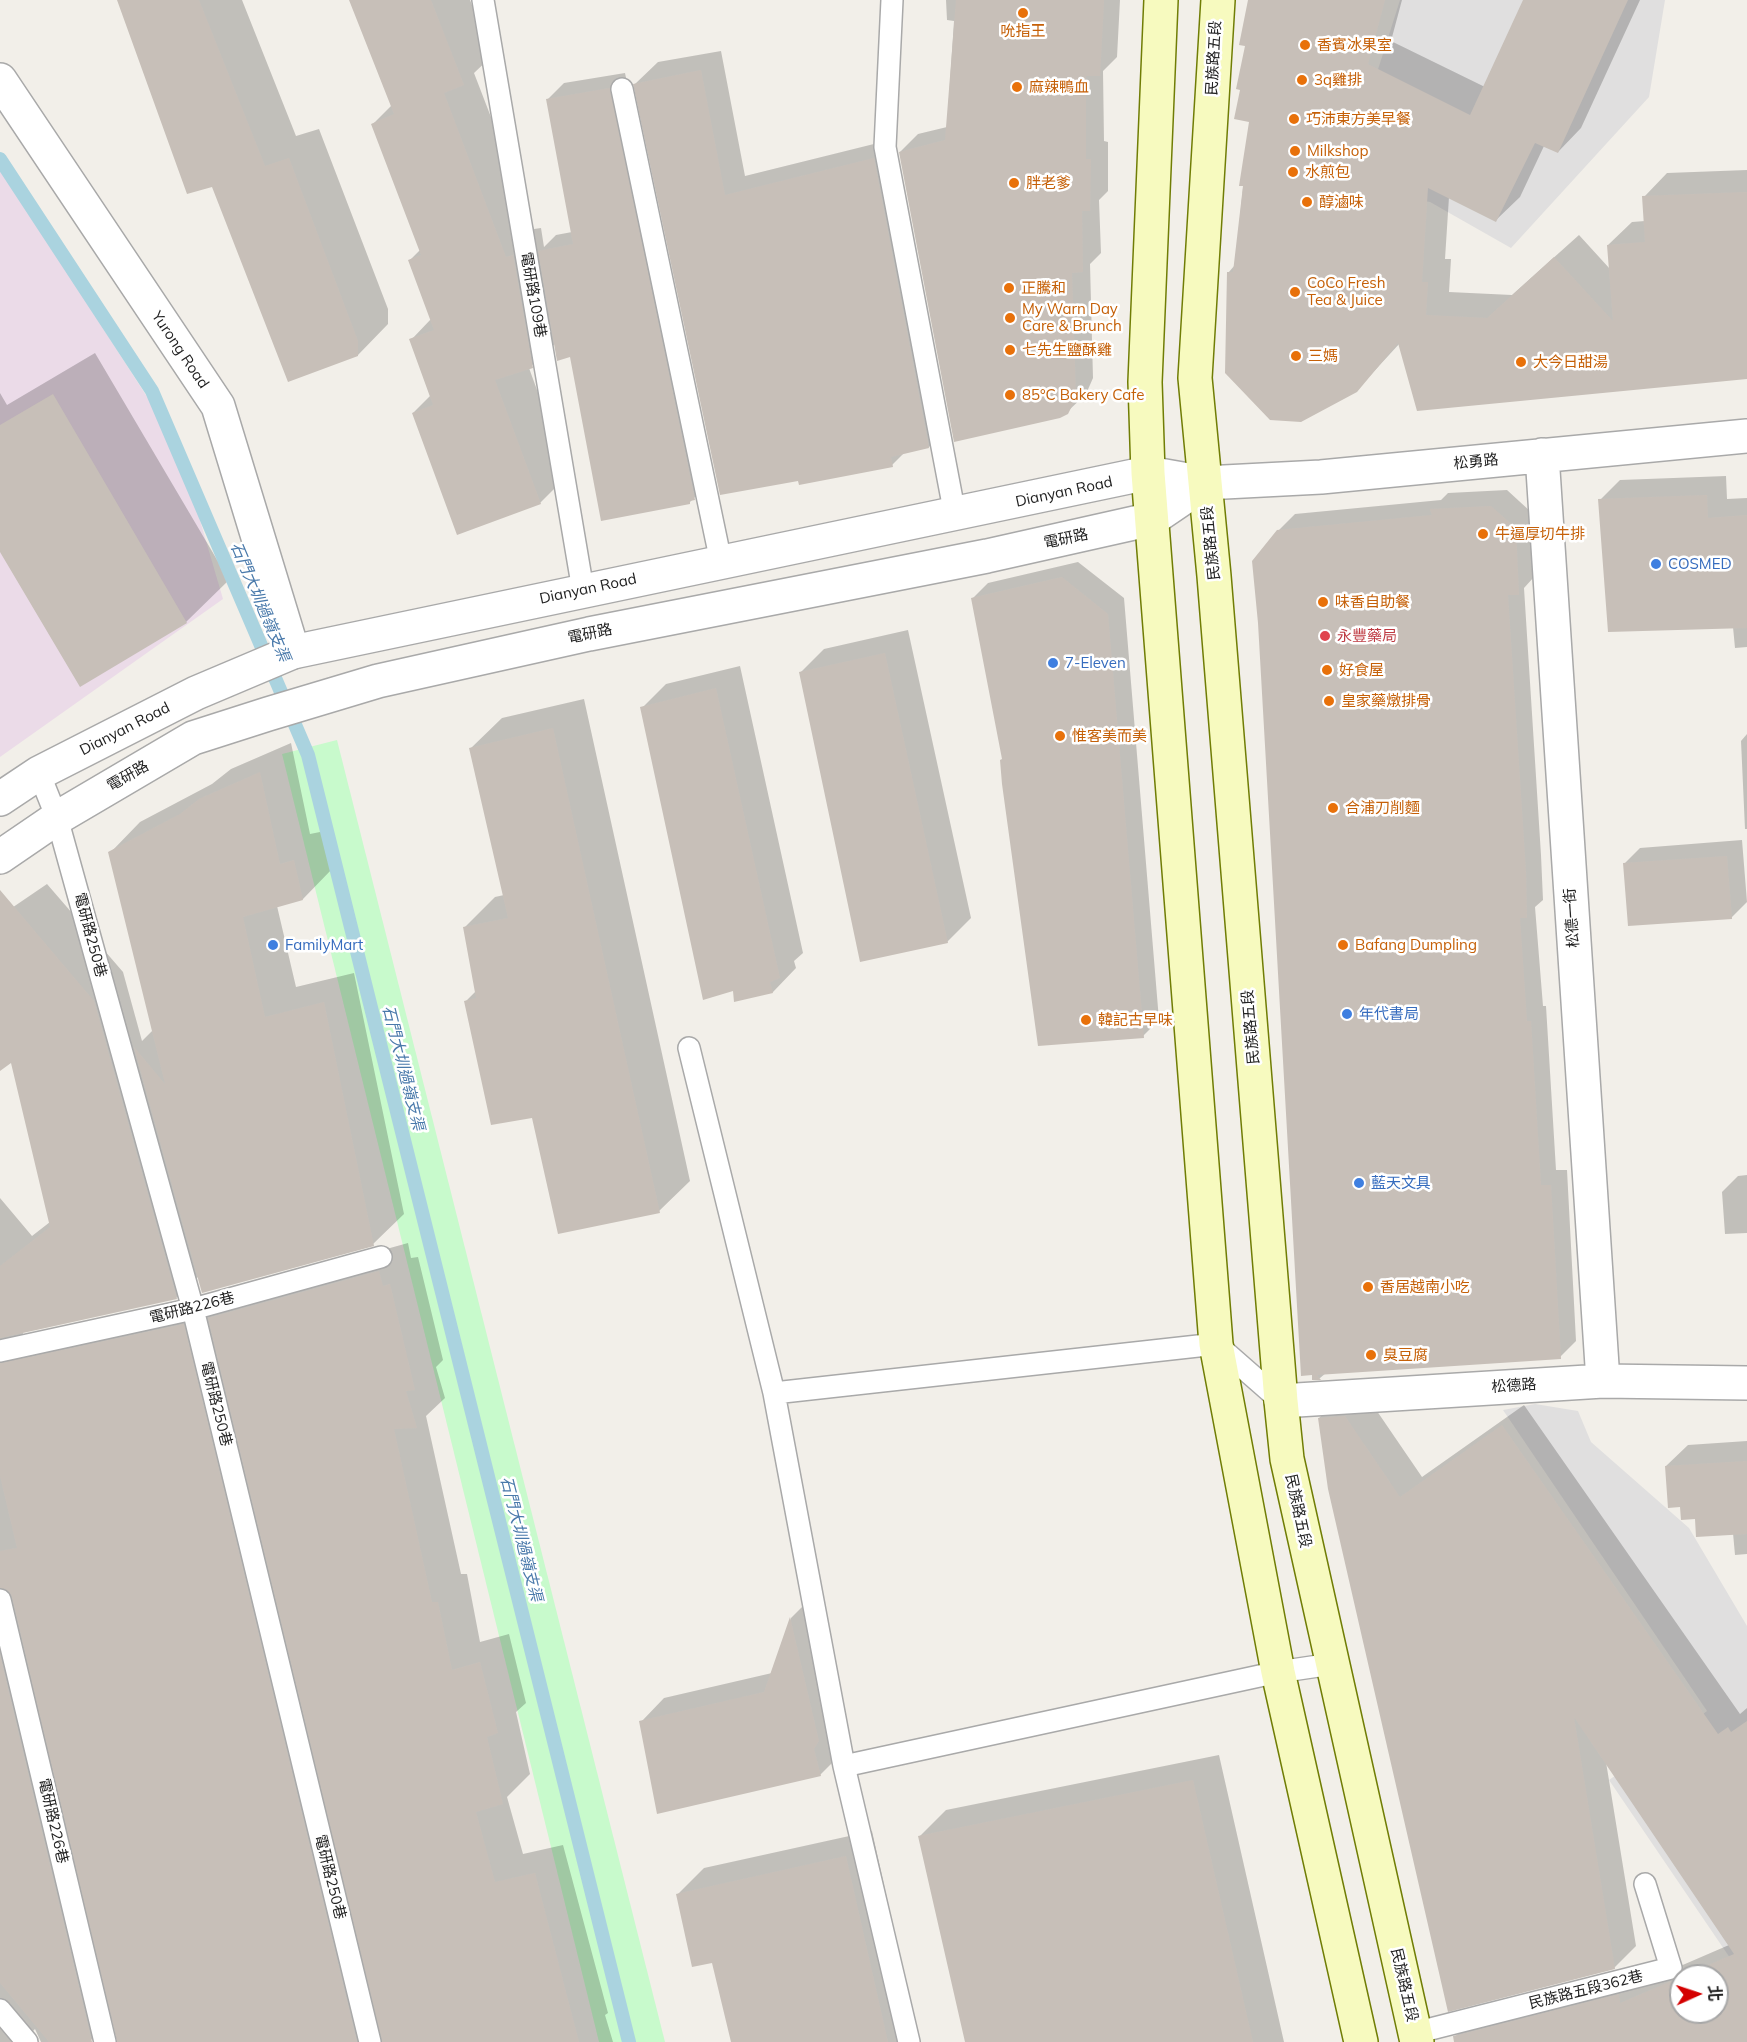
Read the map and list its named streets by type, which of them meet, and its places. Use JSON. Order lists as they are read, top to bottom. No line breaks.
{"streets":{"main road":["民族路五段"],"street":["Yurong Road","松勇路","Dianyan Road","電研路","松德一街","松德路"],"lane":["電研路109巷","電研路250巷","電研路226巷","民族路五段362巷"]},"crossings":[["民族路五段","松勇路"],["民族路五段","Dianyan Road"],["民族路五段","電研路"],["民族路五段","松德路"],["民族路五段","民族路五段362巷"],["電研路109巷","Dianyan Road"],["Yurong Road","Dianyan Road"],["松勇路","Dianyan Road"],["松勇路","電研路"],["松勇路","松德一街"],["Dianyan Road","電研路"],["Dianyan Road","電研路250巷"],["電研路","電研路250巷"],["松德一街","松德路"],["電研路250巷","電研路226巷"]],"water":["石門大圳過嶺支渠"],"places":["吮指王","香賓冰果室","3q雞排","麻辣鴨血","巧沛東方美早餐","Milkshop","水煎包","胖老爹","醇滷味","正騰和","CoCo Fresh Tea & Juice","My Warn Day Care & Brunch","七先生鹽酥雞","三媽","大今日甜湯","85°C Bakery Cafe","牛逼厚切牛排","COSMED","味香自助餐","永豐藥局","7-Eleven","好食屋","皇家藥燉排骨","惟客美而美","合浦刀削麵","FamilyMart","Bafang Dumpling","年代書局","韓記古早味","藍天文具","香居越南小吃","臭豆腐"],"north":"right"}
